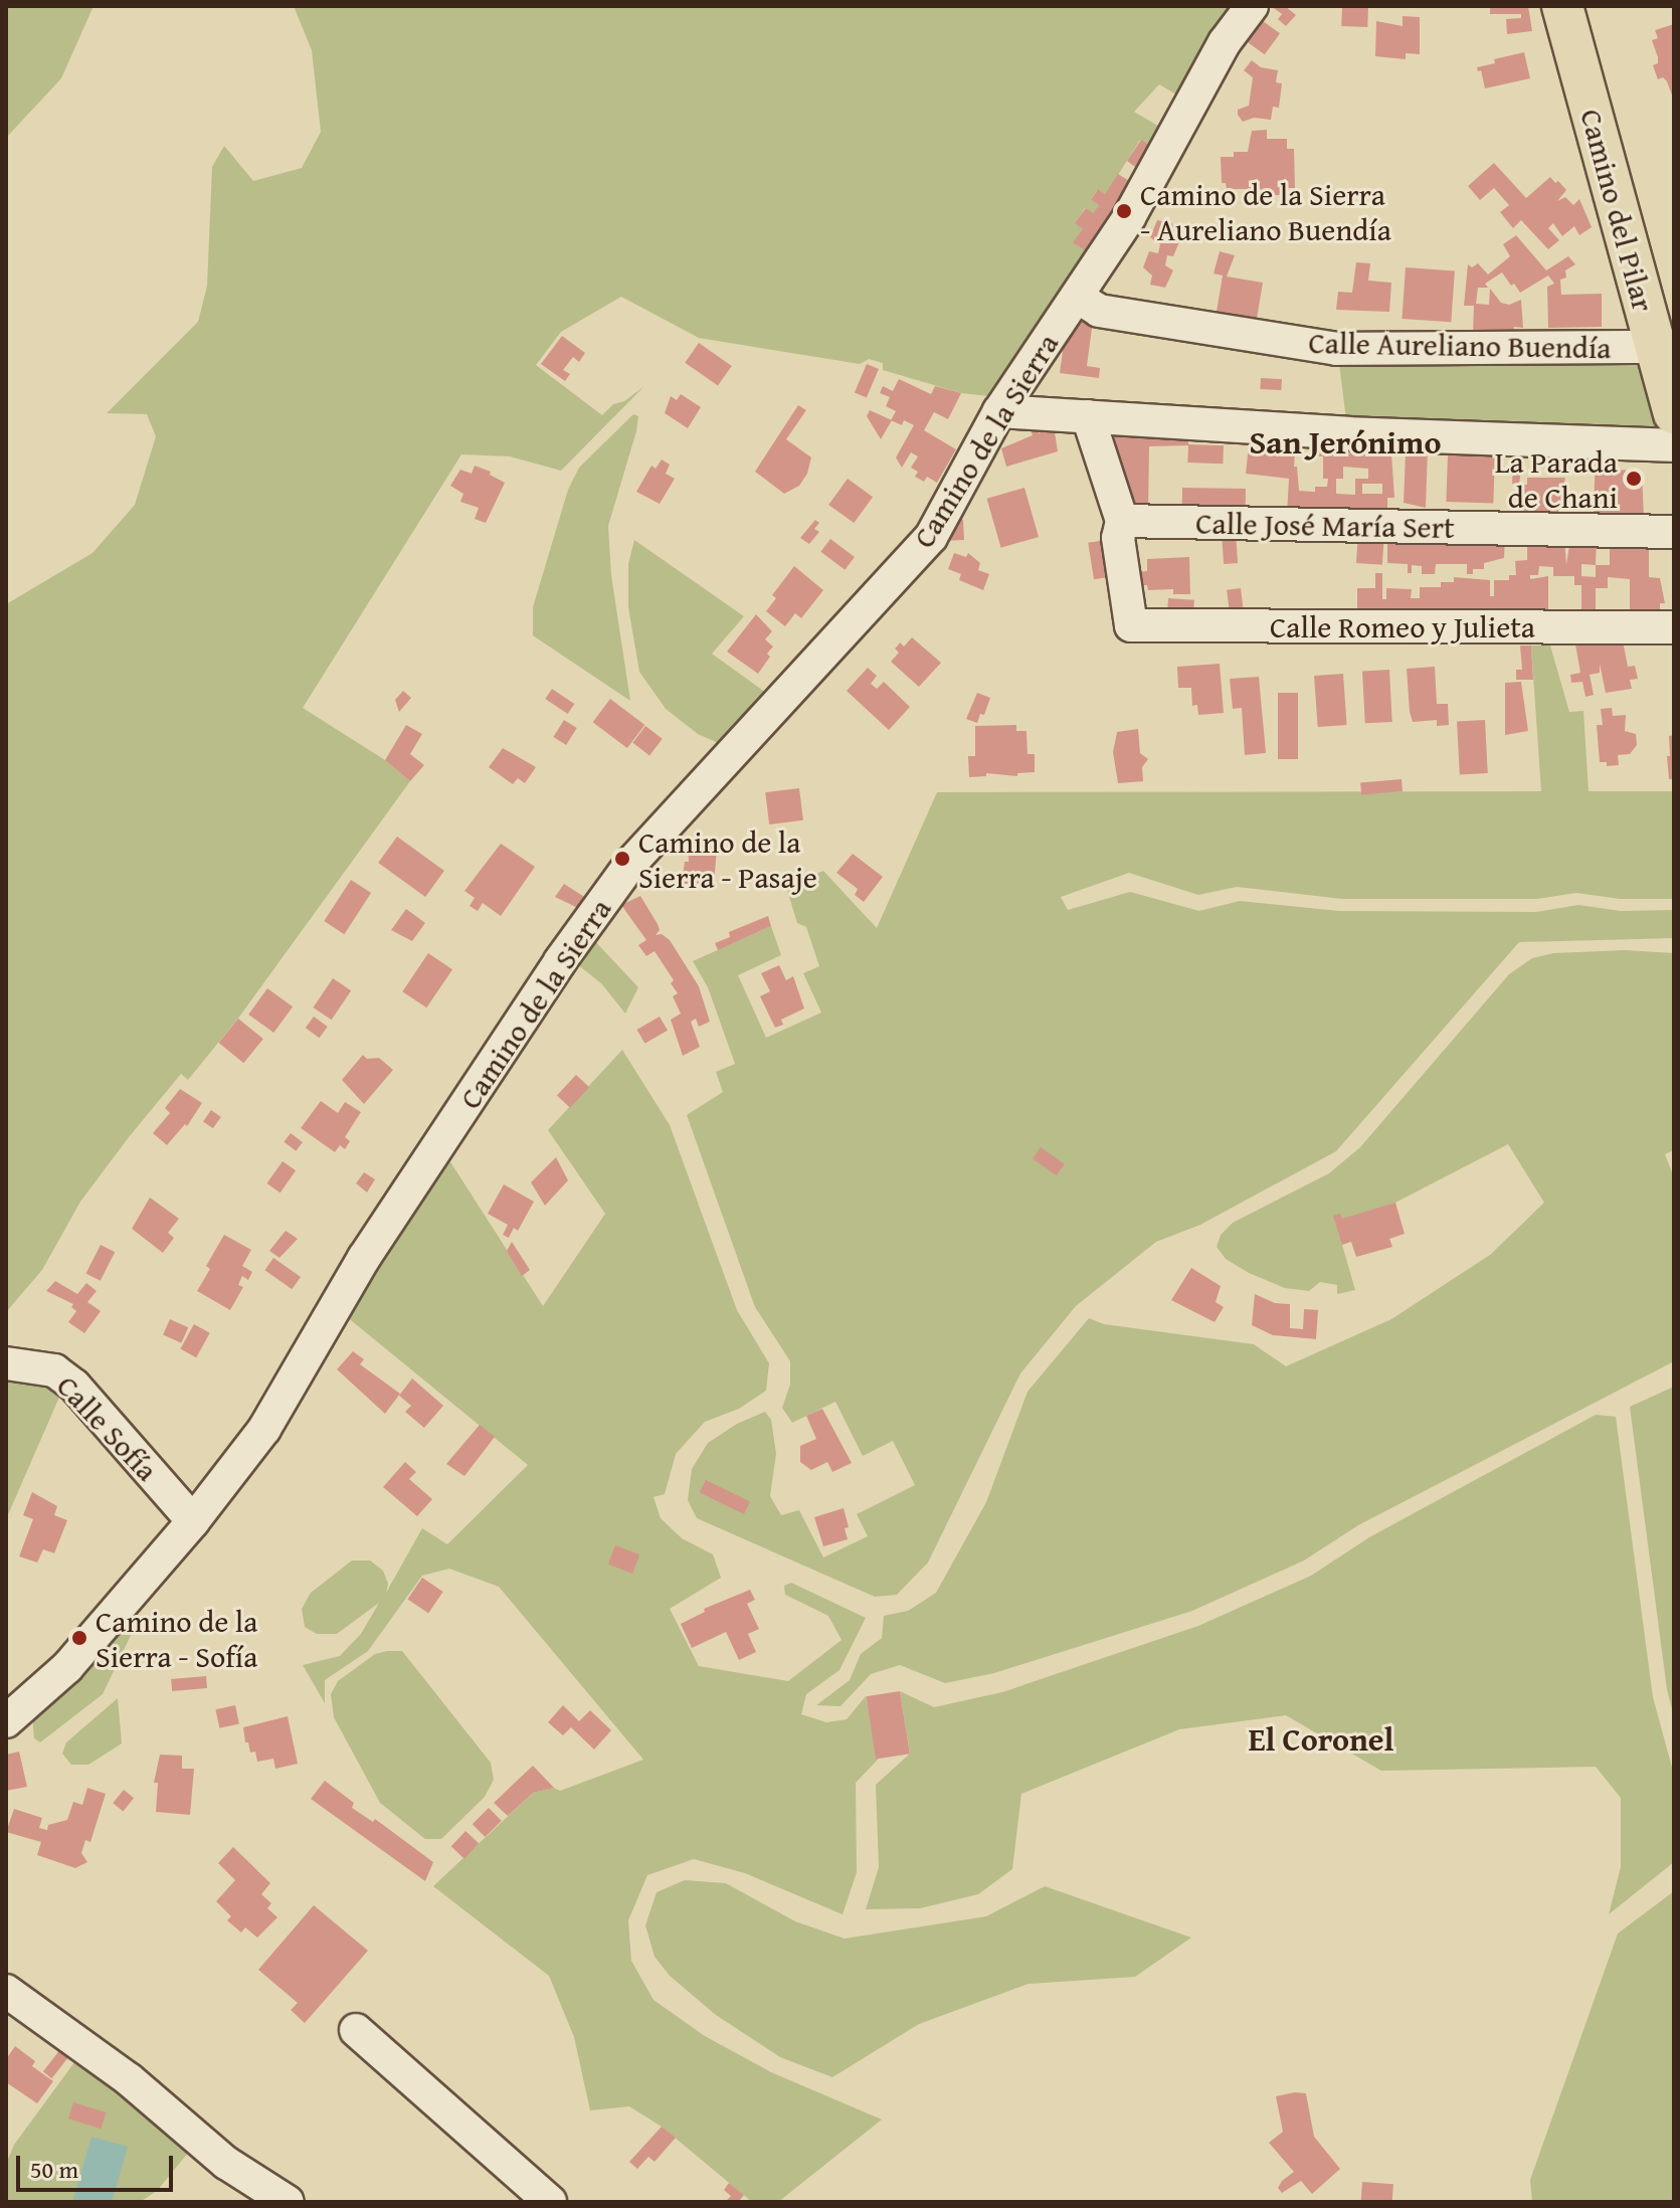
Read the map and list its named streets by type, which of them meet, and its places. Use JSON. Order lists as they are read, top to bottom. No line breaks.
{"streets":{"main road":["Camino del Pilar"],"street":["Calle Aureliano Buendía","Camino de la Sierra","Calle José María Sert","Calle Romeo y Julieta","Calle Sofía"]},"crossings":[["Camino del Pilar","Calle Aureliano Buendía"],["Calle Aureliano Buendía","Camino de la Sierra"],["Camino de la Sierra","Calle Sofía"],["Calle José María Sert","Calle Romeo y Julieta"]],"districts":["San Jerónimo","El Coronel"],"places":["Camino de la Sierra - Aureliano Buendía","La Parada de Chani","Camino de la Sierra - Pasaje","Camino de la Sierra - Sofía"],"scale_bar":"50 m"}
